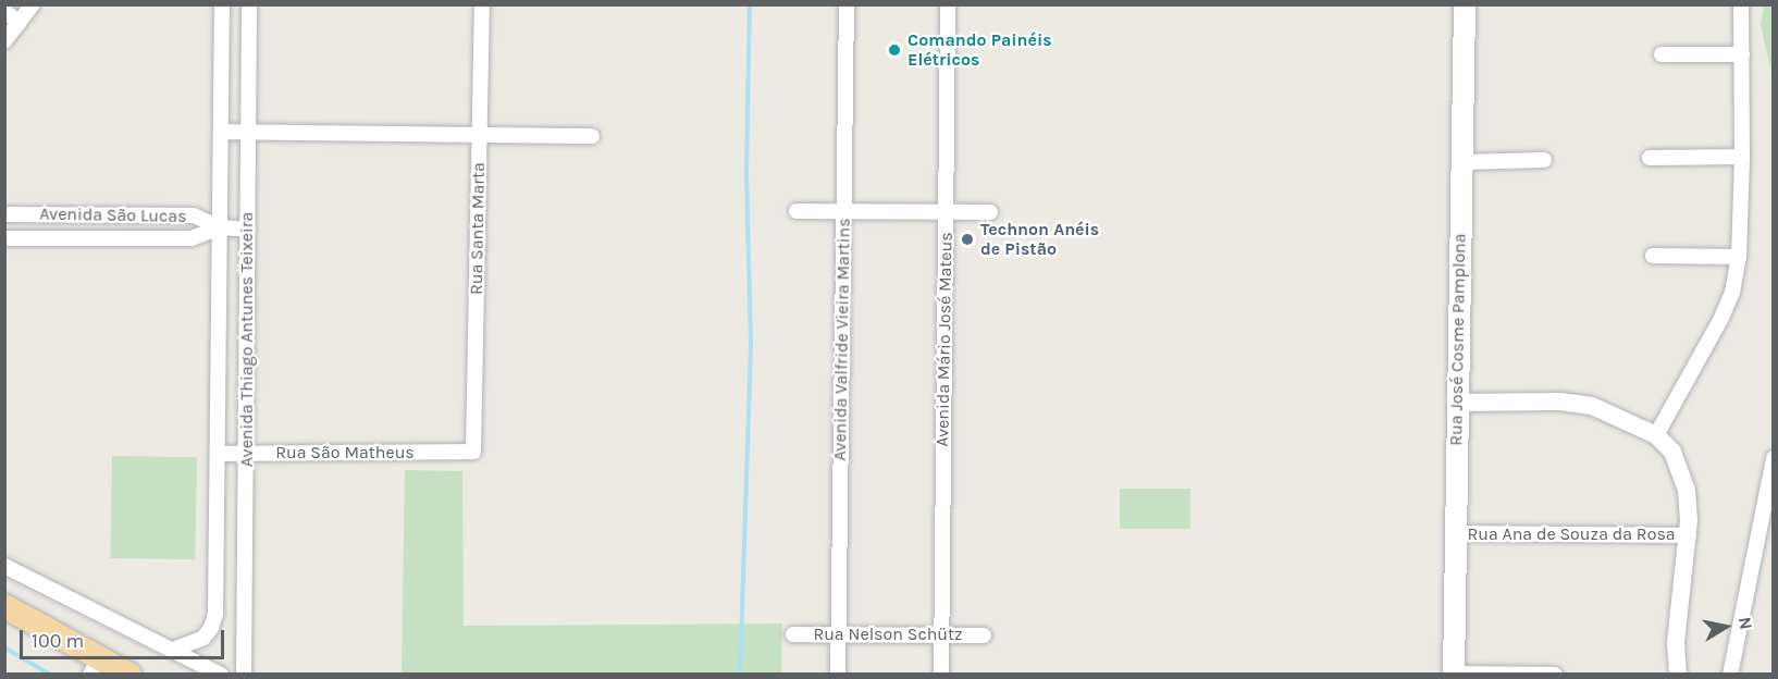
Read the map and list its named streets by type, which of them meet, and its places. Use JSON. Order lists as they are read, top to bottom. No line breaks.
{"streets":{"main road":["Rua José Cosme Pamplona"],"street":["Avenida São Lucas","Rua Santa Marta","Avenida Thiago Antunes Teixeira","Avenida Valfride Vieira Martins","Avenida Mário José Mateus","Rua São Matheus","Rua Ana de Souza da Rosa","Rua Nelson Schütz"]},"crossings":[["Avenida São Lucas","Avenida Thiago Antunes Teixeira"],["Rua Santa Marta","Rua São Matheus"],["Avenida Thiago Antunes Teixeira","Rua São Matheus"],["Avenida Valfride Vieira Martins","Rua Nelson Schütz"],["Avenida Mário José Mateus","Rua Nelson Schütz"],["Rua José Cosme Pamplona","Rua Ana de Souza da Rosa"]],"places":["Comando Painéis Elétricos","Technon Anéis de Pistão"],"scale_bar":"100 m","north":"right"}
